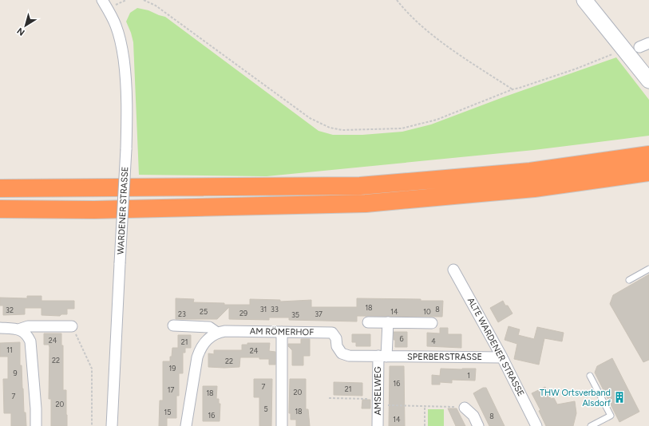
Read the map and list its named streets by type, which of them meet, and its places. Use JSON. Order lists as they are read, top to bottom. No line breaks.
{"streets":{"street":["WARDENER STRASSE","AM RÖMERHOF","ALTE WARDENER STRASSE","SPERBERSTRASSE","AMSELWEG"]},"crossings":[["AM RÖMERHOF","SPERBERSTRASSE"],["ALTE WARDENER STRASSE","SPERBERSTRASSE"],["SPERBERSTRASSE","AMSELWEG"]],"places":{"building":["THW Ortsverband Alsdorf"]},"house_numbers":["18","31","33","8","32","25","14","10","29","23","37","35","6","24","4","21","11","24","22","22","19","9","1","16","7","21","17","20","18","7","20","5","18","15","16","8","14"],"north":"bottom left"}
